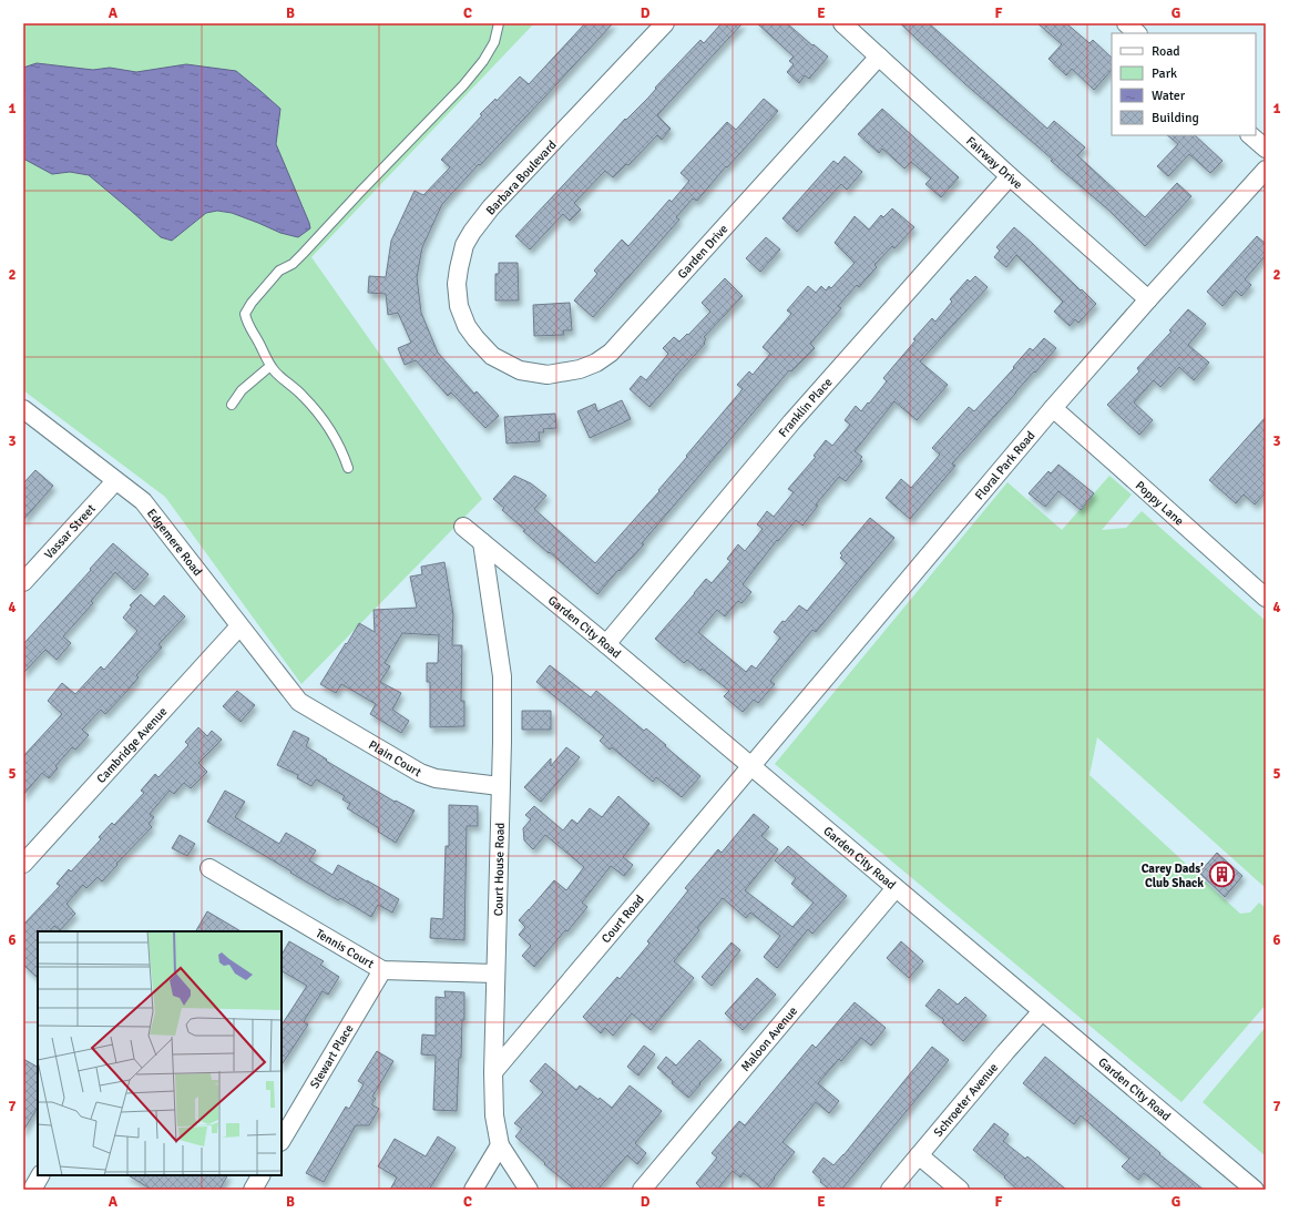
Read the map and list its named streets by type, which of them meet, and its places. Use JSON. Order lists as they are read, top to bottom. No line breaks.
{"streets":{"street":["Fairway Drive","Barbara Boulevard","Garden Drive","Franklin Place","Floral Park Road","Poppy Lane","Vassar Street","Edgemere Road","Garden City Road","Cambridge Avenue","Plain Court","Court House Road","Court Road","Tennis Court","Maloon Avenue","Stewart Place","Schroeter Avenue"]},"crossings":[["Fairway Drive","Garden Drive"],["Fairway Drive","Franklin Place"],["Fairway Drive","Floral Park Road"],["Barbara Boulevard","Garden Drive"],["Franklin Place","Garden City Road"],["Floral Park Road","Poppy Lane"],["Floral Park Road","Garden City Road"],["Floral Park Road","Court Road"],["Vassar Street","Edgemere Road"],["Edgemere Road","Cambridge Avenue"],["Edgemere Road","Plain Court"],["Garden City Road","Court House Road"],["Garden City Road","Court Road"],["Garden City Road","Maloon Avenue"],["Garden City Road","Schroeter Avenue"],["Plain Court","Court House Road"],["Court House Road","Court Road"],["Court House Road","Tennis Court"],["Tennis Court","Stewart Place"]],"places":{"building":["Carey Dads’ Club Shack"]},"legend":["Road","Park","Water","Building"],"grid":{"columns":["A","B","C","D","E","F","G"],"rows":["1","2","3","4","5","6","7"]}}
